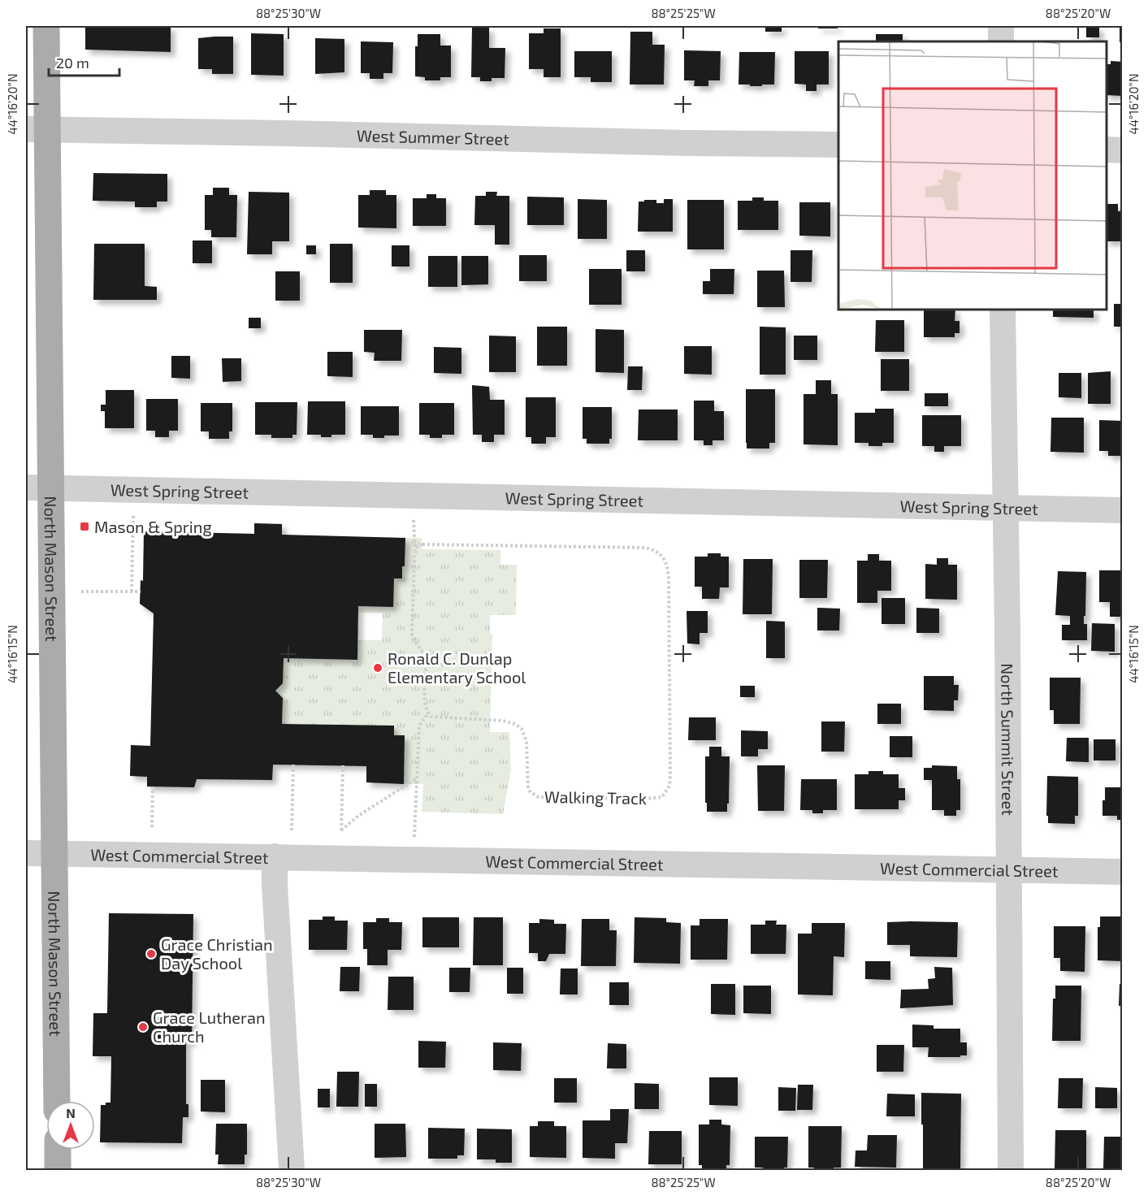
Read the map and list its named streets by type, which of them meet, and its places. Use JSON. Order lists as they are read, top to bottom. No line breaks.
{"streets":{"main road":["North Mason Street"],"street":["West Summer Street","West Spring Street","North Summit Street","West Commercial Street"],"path":["Walking Track"]},"crossings":[["West Summer Street","North Mason Street"],["West Spring Street","North Mason Street"],["West Spring Street","North Summit Street"],["North Mason Street","West Commercial Street"],["North Summit Street","West Commercial Street"]],"places":{"transit":["Mason & Spring"],"other":["Ronald C. Dunlap Elementary School","Grace Christian Day School","Grace Lutheran Church"]},"scale_bar":"20 m","north":"top","coordinates":["88°25'30\"W","88°25'25\"W","88°25'20\"W","44°16'20\"N","44°16'15\"N"]}
